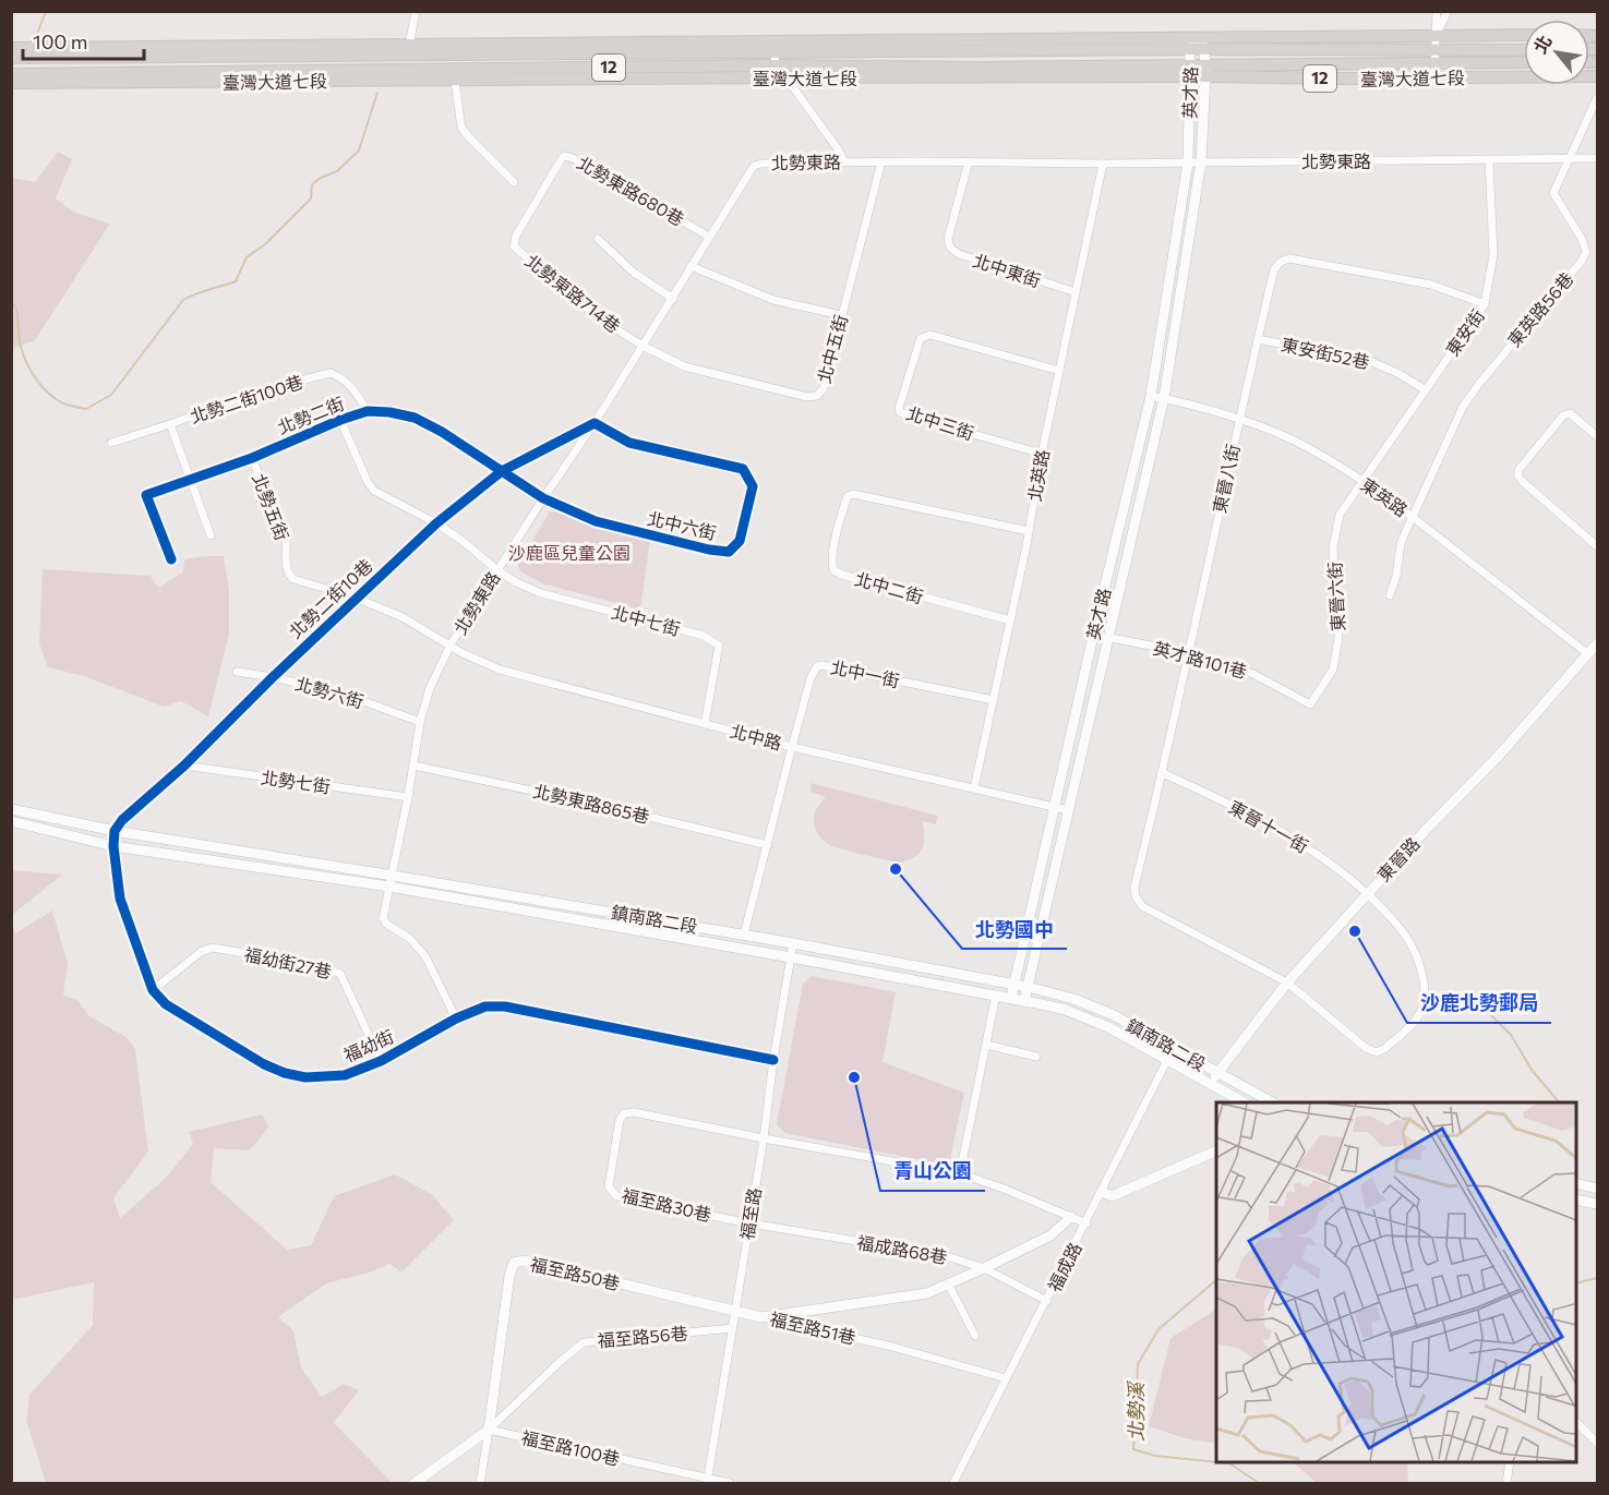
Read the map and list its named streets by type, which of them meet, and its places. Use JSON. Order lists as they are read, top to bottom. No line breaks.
{"streets":{"main road":["12","臺灣大道七段"],"street":["英才路","北勢東路","北勢東路680巷","北中東街","北勢東路714巷","東英路56巷","東安街","北中五街","東安街52巷","北勢二街100巷","北勢二街","北中三街","北英路","東晉八街","東英路","北勢五街","北中六街","北中二街","東晉六街","北勢二街10巷","北中七街","英才路101巷","北中一街","北勢六街","北中路","北勢七街","北勢東路865巷","東晉十一街","東晉路","鎮南路二段","福幼街27巷","福幼街","福至路30巷","福至路","福成路68巷","福成路","福至路50巷","福至路51巷","福至路56巷","福至路100巷"]},"crossings":[["臺灣大道七段","英才路"],["英才路","北勢東路"],["英才路","東英路"],["英才路","英才路101巷"],["英才路","北中路"],["英才路","鎮南路二段"],["北勢東路","北勢東路680巷"],["北勢東路","北中東街"],["北勢東路","北勢東路714巷"],["北勢東路","東英路56巷"],["北勢東路","東安街"],["北勢東路","北中五街"],["北勢東路","北勢二街"],["北勢東路","北英路"],["北勢東路","北勢五街"],["北勢東路","北中六街"],["北勢東路","北勢二街10巷"],["北勢東路","北中七街"],["北勢東路","北勢六街"],["北勢東路","北中路"],["北勢東路","北勢七街"],["北勢東路","北勢東路865巷"],["北勢東路","鎮南路二段"],["北勢東路","福幼街"],["北勢東路680巷","北勢東路714巷"],["北中東街","北英路"],["北勢東路714巷","北中五街"],["東英路56巷","東英路"],["東安街","東安街52巷"],["東安街","東晉八街"],["東安街","東英路"],["東安街","東晉六街"],["東安街52巷","東晉八街"],["北勢二街100巷","北勢二街"],["北勢二街","北勢五街"],["北勢二街","北中六街"],["北勢二街","北勢二街10巷"],["北中三街","北英路"],["北英路","北中二街"],["北英路","北中一街"],["北英路","北中路"],["東晉八街","東英路"],["東晉八街","英才路101巷"],["東晉八街","東晉十一街"],["東晉八街","東晉路"],["東英路","東晉六街"],["東英路","東晉路"],["北勢五街","北勢二街10巷"],["北勢五街","北中路"],["北中六街","北勢二街10巷"],["東晉六街","英才路101巷"],["北勢二街10巷","北勢六街"],["北勢二街10巷","北勢七街"],["北勢二街10巷","鎮南路二段"],["北勢二街10巷","福幼街"],["北中七街","北中路"],["北中一街","北中路"],["北中一街","北勢東路865巷"],["北中一街","鎮南路二段"],["東晉十一街","東晉路"],["東晉路","鎮南路二段"],["鎮南路二段","福幼街"],["鎮南路二段","福至路"],["鎮南路二段","福成路"],["福幼街27巷","福幼街"],["福幼街","福至路"],["福至路30巷","福至路"],["福至路30巷","福成路68巷"],["福至路","福成路68巷"],["福至路","福至路50巷"],["福至路","福至路56巷"],["福至路","福至路100巷"],["福成路68巷","福成路"],["福成路68巷","福至路51巷"],["福成路","福至路51巷"],["福至路50巷","福至路51巷"],["福至路50巷","福至路56巷"],["福至路50巷","福至路100巷"],["福至路56巷","福至路100巷"]],"water":["北勢溪"],"parks":["沙鹿區兒童公園"],"places":["北勢國中","沙鹿北勢郵局","青山公園"],"scale_bar":"100 m","north":"top left"}
